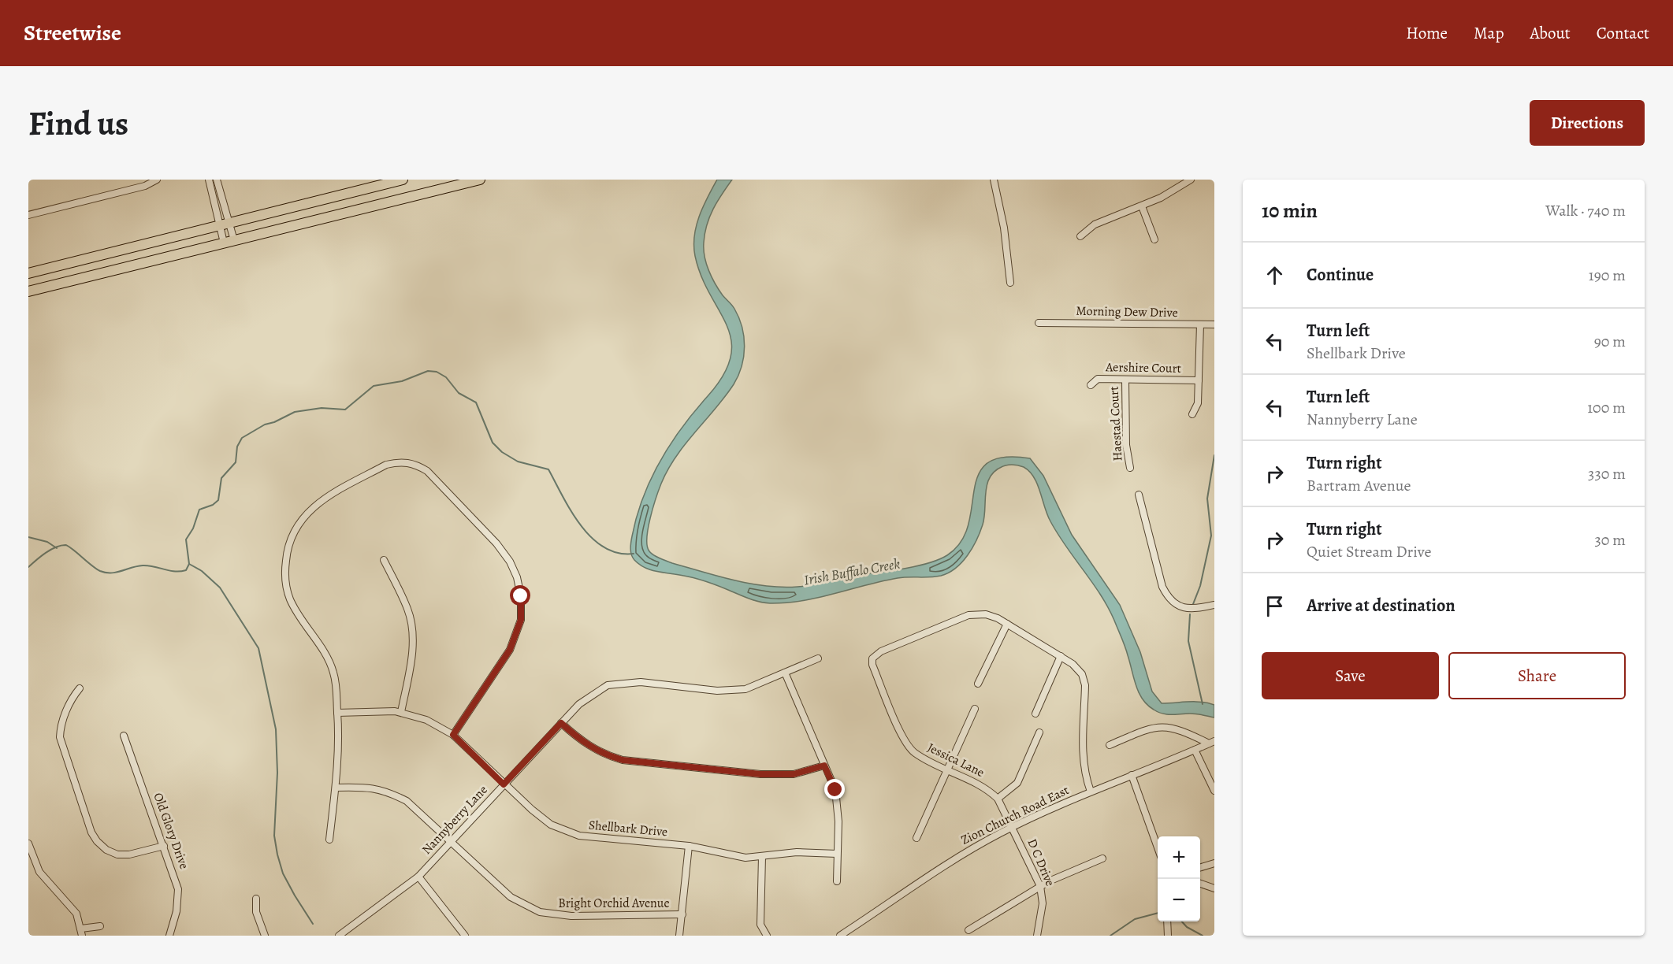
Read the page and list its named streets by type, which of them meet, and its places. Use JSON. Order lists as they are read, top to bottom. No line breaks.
{"streets":{"street":["Morning Dew Drive","Aershire Court","Haestad Court","Jessica Lane","Zion Church Road East","Nannyberry Lane","Shellbark Drive","Old Glory Drive","D C Drive","Bright Orchid Avenue"]},"crossings":[["Aershire Court","Haestad Court"],["Jessica Lane","Zion Church Road East"],["Jessica Lane","D C Drive"],["Zion Church Road East","D C Drive"],["Nannyberry Lane","Shellbark Drive"],["Nannyberry Lane","Bright Orchid Avenue"]],"water":["Irish Buffalo Creek"],"page":{"header":"Streetwise","nav":["Home","Map","About","Contact"],"buttons":["Directions",["Save","Share"]],"title":"Find us","heading":["10 min","Walk · 740 m"],"list":[["Continue","190 m"],["Turn left","Shellbark Drive","90 m"],["Turn left","Nannyberry Lane","100 m"],["Turn right","Bartram Avenue","330 m"],["Turn right","Quiet Stream Drive","30 m"],"Arrive at destination"],"map_buttons":["+","−"]}}
